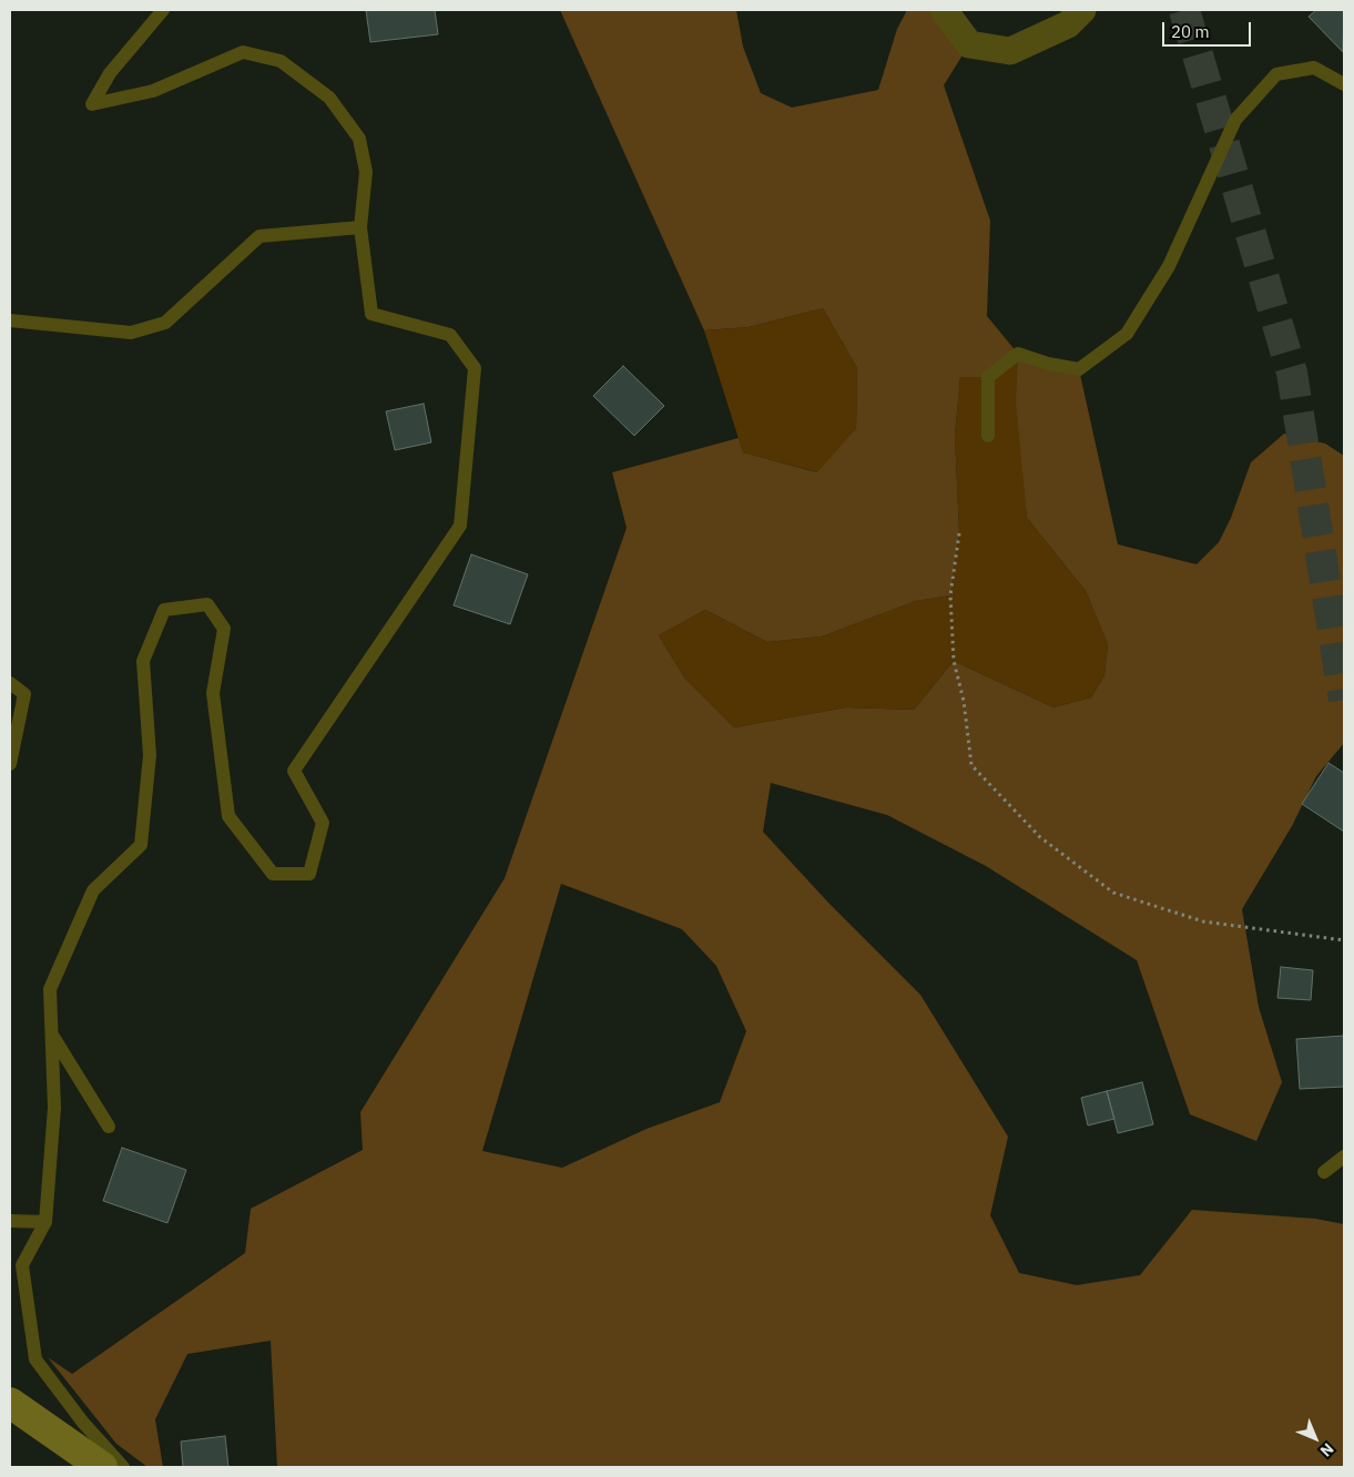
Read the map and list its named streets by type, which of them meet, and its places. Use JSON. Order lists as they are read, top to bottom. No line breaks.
{"scale_bar":"20 m","north":"bottom right"}
